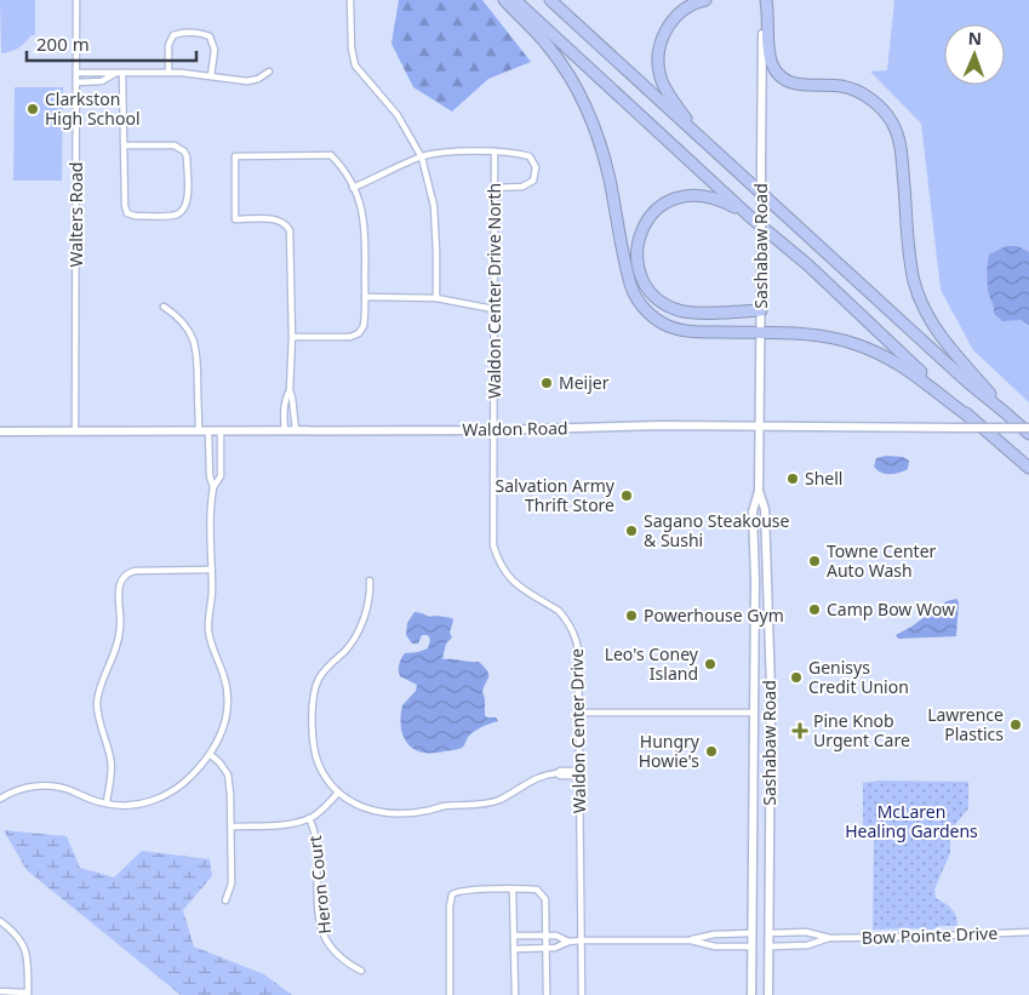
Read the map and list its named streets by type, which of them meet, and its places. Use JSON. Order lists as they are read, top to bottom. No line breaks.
{"streets":{"main road":["Sashabaw Road","Waldon Road"],"street":["Walters Road","Waldon Center Drive North","Waldon Center Drive","Heron Court","Bow Pointe Drive"]},"crossings":[["Walters Road","Waldon Road"],["Sashabaw Road","Waldon Road"],["Sashabaw Road","Bow Pointe Drive"],["Waldon Center Drive North","Waldon Road"],["Waldon Center Drive North","Waldon Center Drive"],["Waldon Road","Waldon Center Drive"]],"parks":["McLaren Healing Gardens"],"places":{"other":["Clarkston High School","Meijer","Shell","Salvation Army Thrift Store","Sagano Steakouse & Sushi","Towne Center Auto Wash","Camp Bow Wow","Powerhouse Gym","Leo's Coney Island","Genisys Credit Union","Lawrence Plastics","Hungry Howie's"],"health":["Pine Knob Urgent Care"]},"scale_bar":"200 m","north":"top"}
